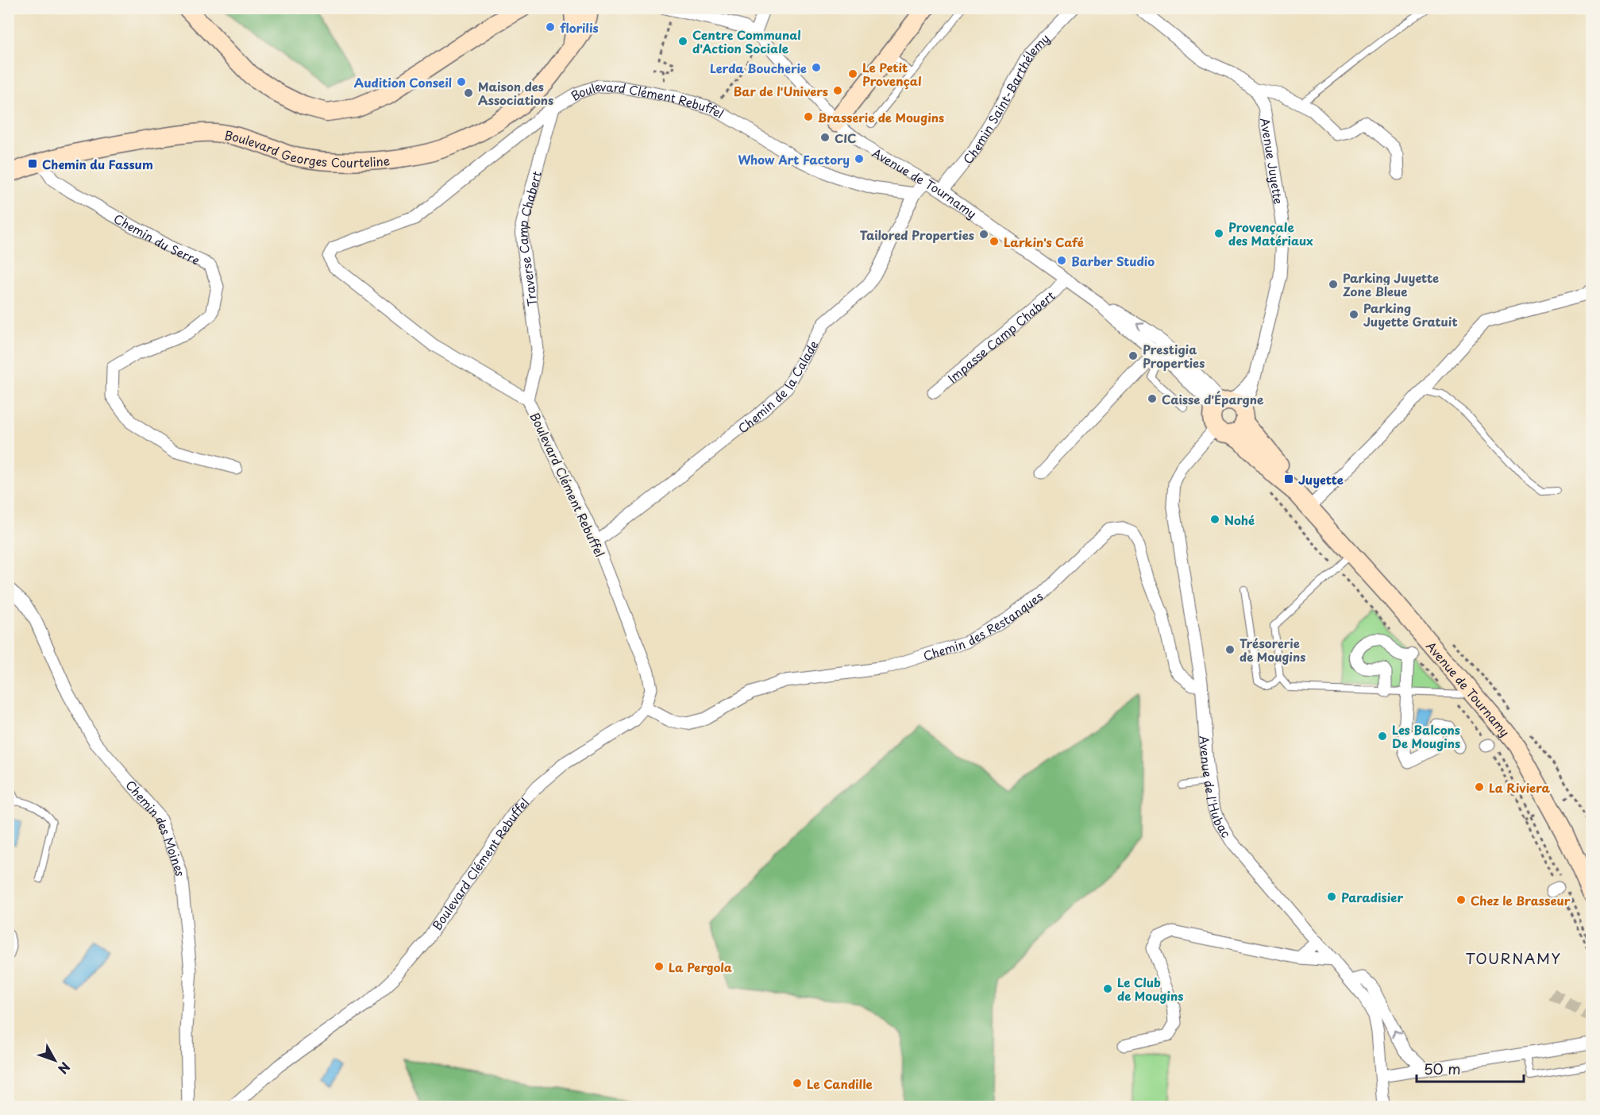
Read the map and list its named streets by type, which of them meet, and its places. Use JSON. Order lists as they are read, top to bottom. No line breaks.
{"streets":{"main road":["Boulevard Georges Courteline","Avenue de Tournamy"],"street":["Chemin Saint-Barthélemy","Boulevard Clément Rebuffel","Avenue Juyette","Chemin du Serre","Traverse Camp Chabert","Impasse Camp Chabert","Chemin de la Calade","Chemin des Restanques","Avenue de l'Hubac","Chemin des Moines"]},"crossings":[["Chemin Saint-Barthélemy","Avenue de Tournamy"],["Boulevard Clément Rebuffel","Traverse Camp Chabert"],["Boulevard Clément Rebuffel","Chemin de la Calade"],["Boulevard Clément Rebuffel","Chemin des Restanques"],["Boulevard Georges Courteline","Chemin du Serre"],["Avenue Juyette","Avenue de Tournamy"],["Avenue Juyette","Avenue de l'Hubac"],["Avenue de Tournamy","Impasse Camp Chabert"],["Avenue de Tournamy","Avenue de l'Hubac"],["Chemin des Restanques","Avenue de l'Hubac"]],"districts":["TOURNAMY"],"places":{"other":["florilis","Centre Communal d'Action Sociale","Lerda Boucherie","Le Petit Provençal","Audition Conseil","Bar de l'Univers","Maison des Associations","Brasserie de Mougins","CIC","Whow Art Factory","Provençale des Matériaux","Tailored Properties","Larkin's Café","Barber Studio","Parking Juyette Zone Bleue","Parking Juyette Gratuit","Prestigia Properties","Caisse d'Épargne","Nohé","Trésorerie de Mougins","Les Balcons De Mougins","La Riviera","Paradisier","Chez le Brasseur","La Pergola","Le Club de Mougins","Le Candille"],"transit":["Chemin du Fassum","Juyette"]},"scale_bar":"50 m","north":"bottom right"}
